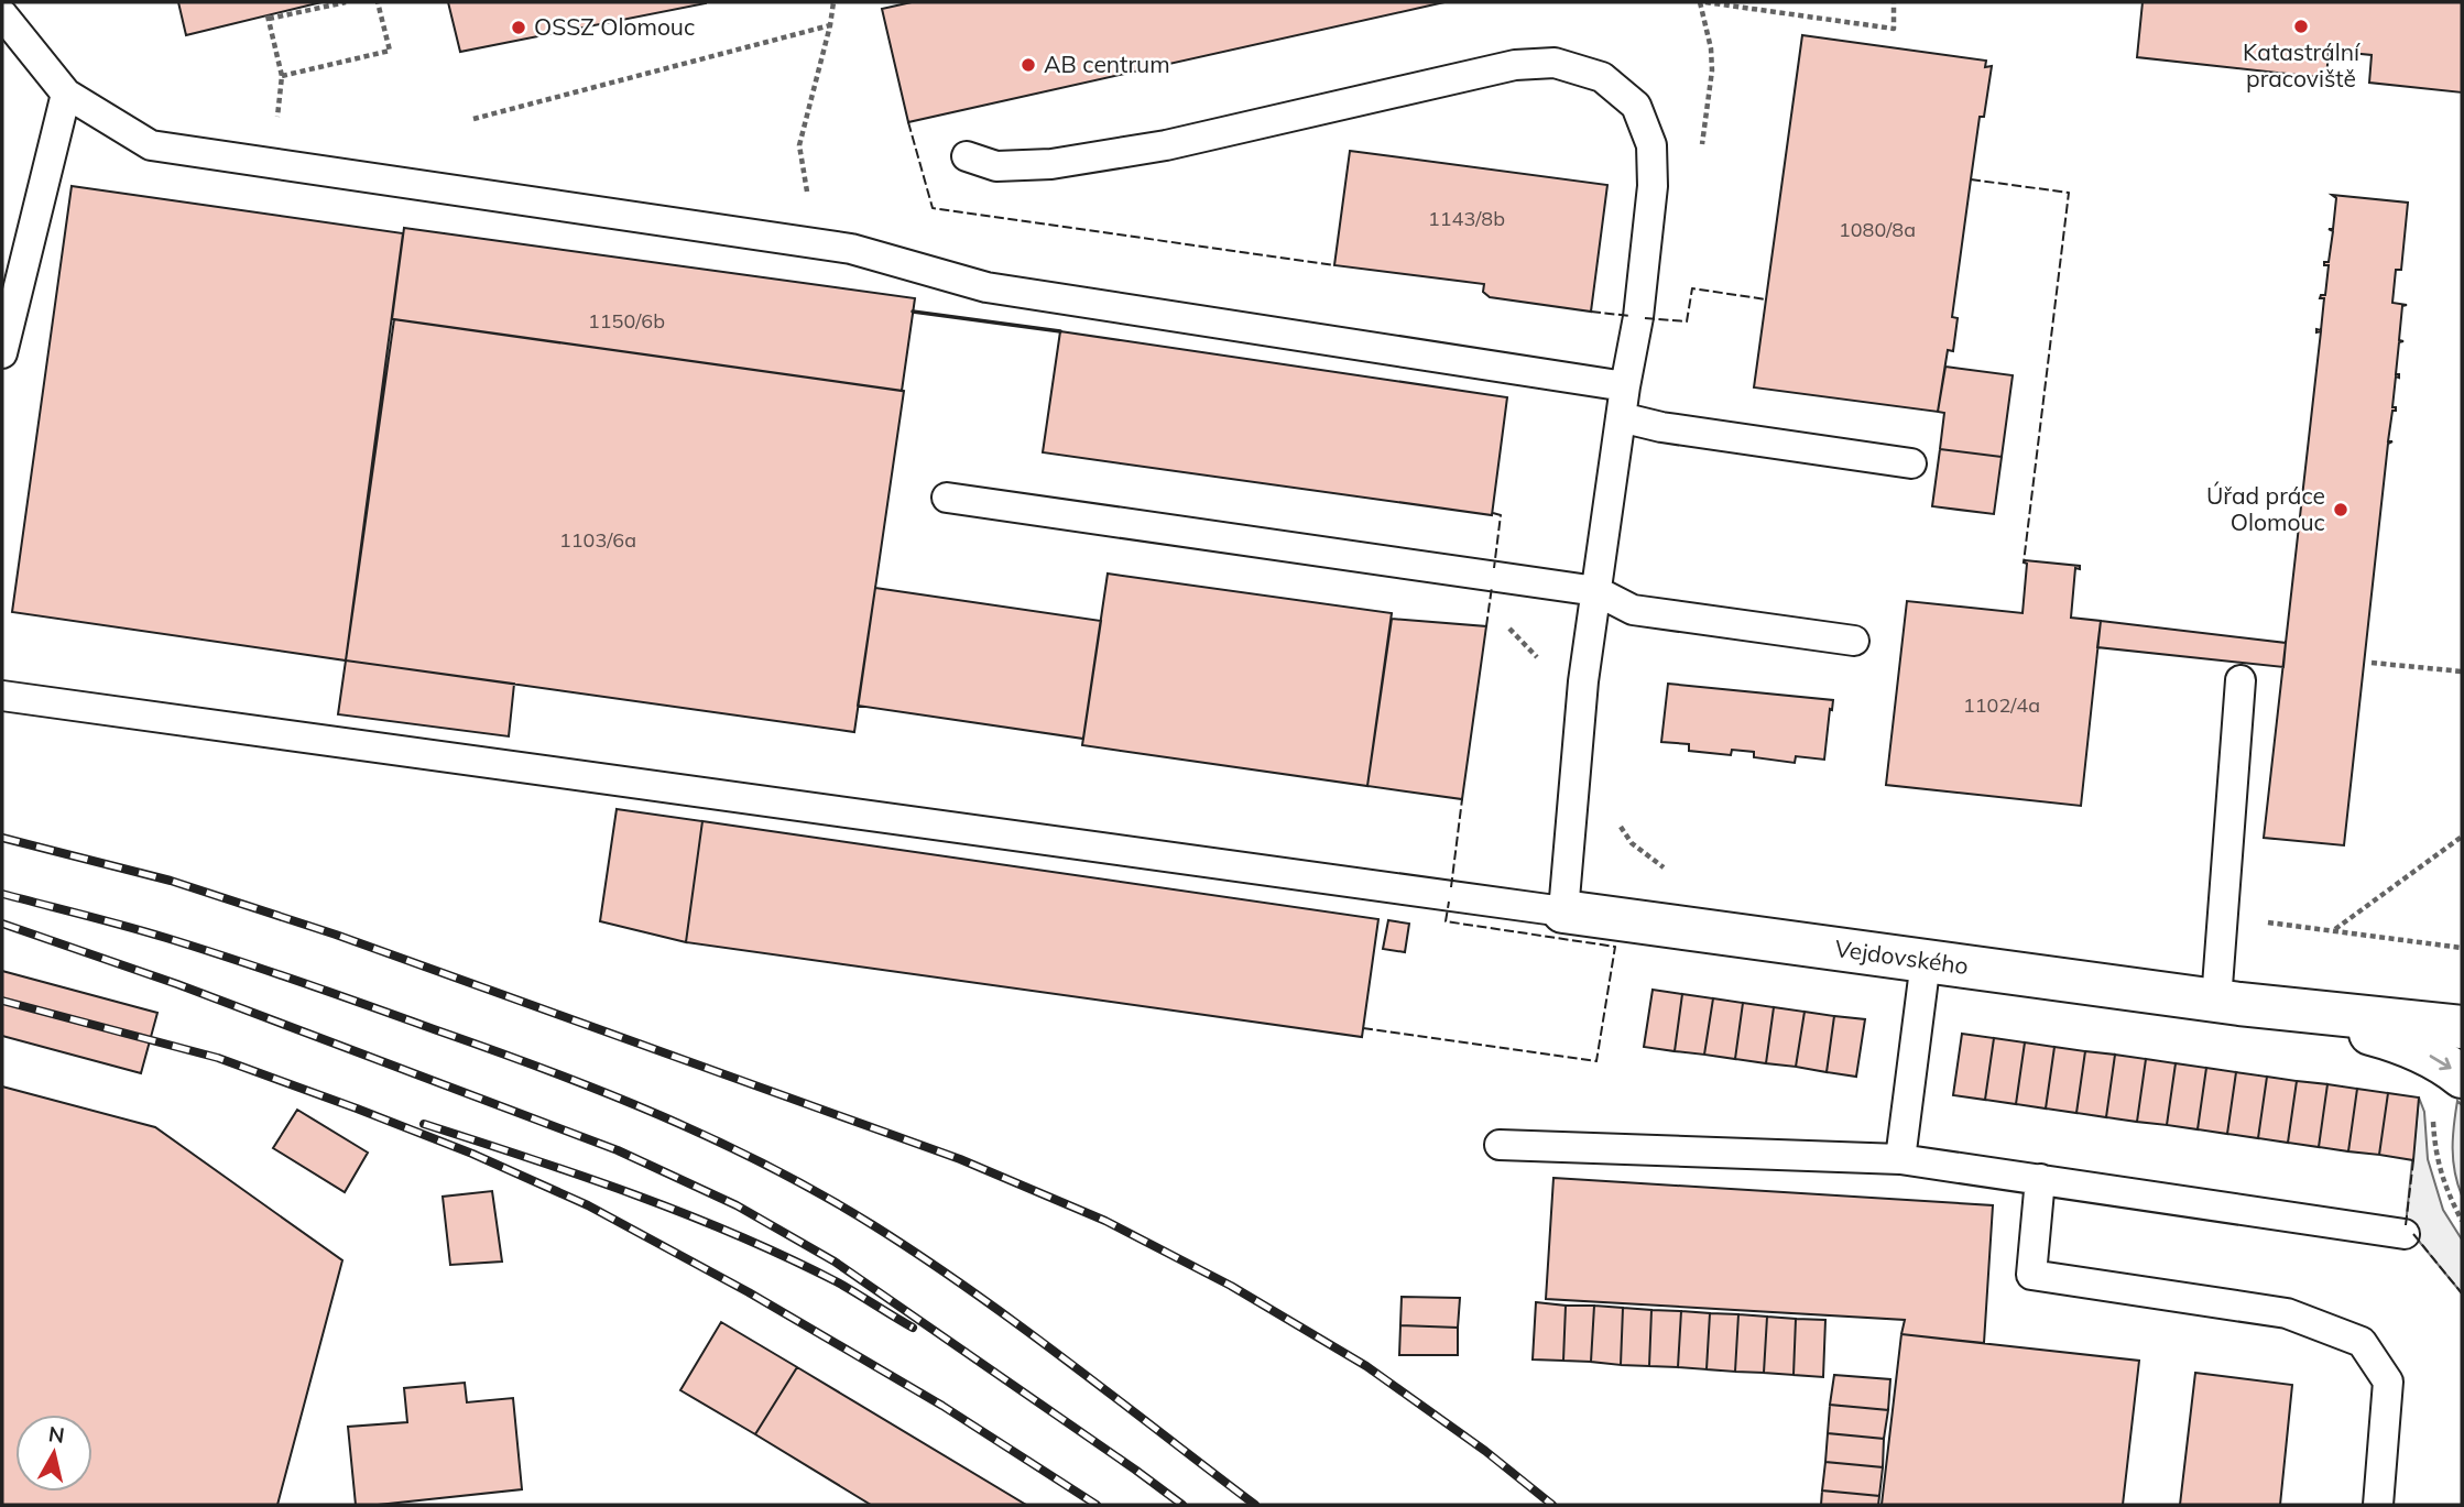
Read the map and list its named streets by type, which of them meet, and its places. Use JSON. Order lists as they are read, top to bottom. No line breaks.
{"streets":{"street":["Vejdovského"]},"places":["Katastrální pracoviště","OSSZ Olomouc","AB centrum","Úřad práce Olomouc"],"house_numbers":["1143/8b","1080/8a","1150/6b","1103/6a","1102/4a"],"north":"top"}
